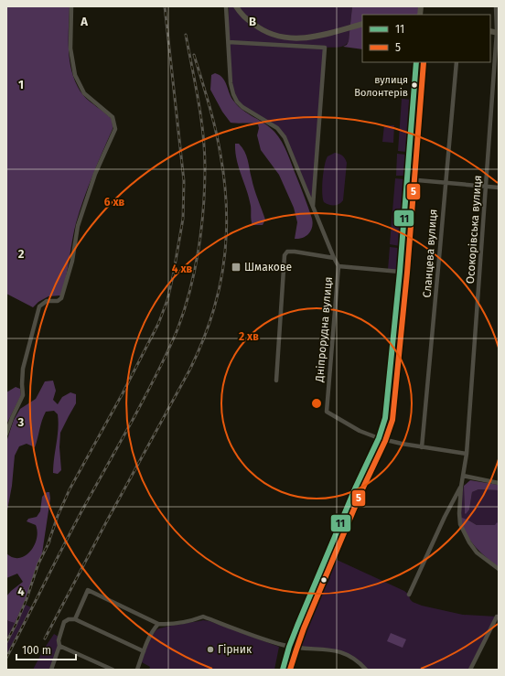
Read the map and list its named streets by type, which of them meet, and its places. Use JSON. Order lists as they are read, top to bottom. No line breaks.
{"streets":{"street":["Осокорівська вулиця","Сланцева вулиця","Дніпрорудна вулиця"]},"places":{"other":["вулиця Волонтерів","Гірник"],"transit":["Шмакове"]},"lines":["transit line 11","transit line 5"],"legend":["11","5"],"scale_bar":"100 m","grid":{"columns":["A","B"],"rows":["1","2","3","4"]},"rings":["6 хв","4 хв","2 хв"]}
